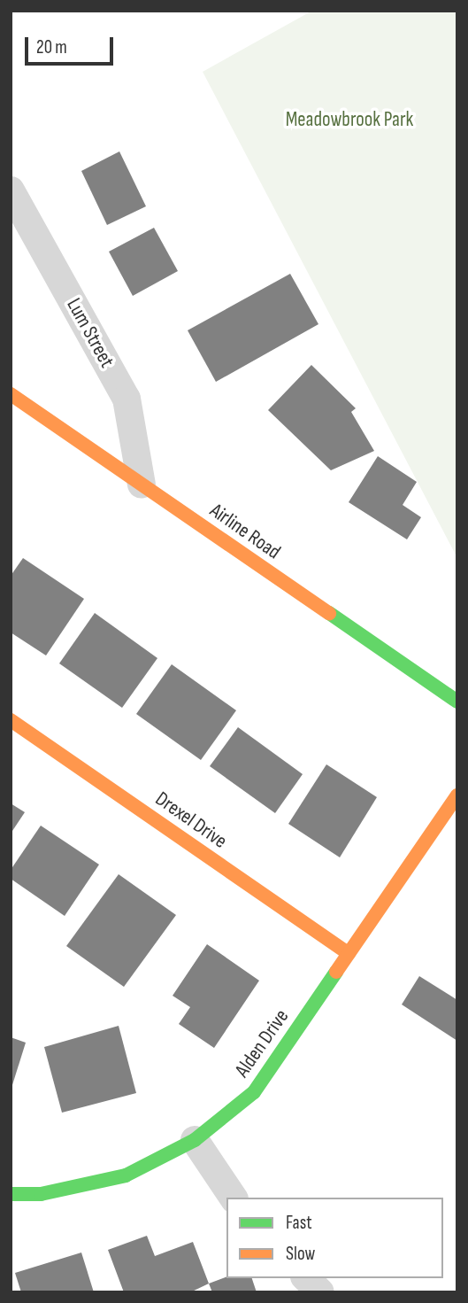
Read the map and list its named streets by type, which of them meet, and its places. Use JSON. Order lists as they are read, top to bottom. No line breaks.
{"streets":{"street":["Lum Street","Airline Road","Drexel Drive","Alden Drive"]},"crossings":[["Lum Street","Airline Road"],["Drexel Drive","Alden Drive"]],"parks":["Meadowbrook Park"],"legend":["Fast","Slow"],"scale_bar":"20 m"}
